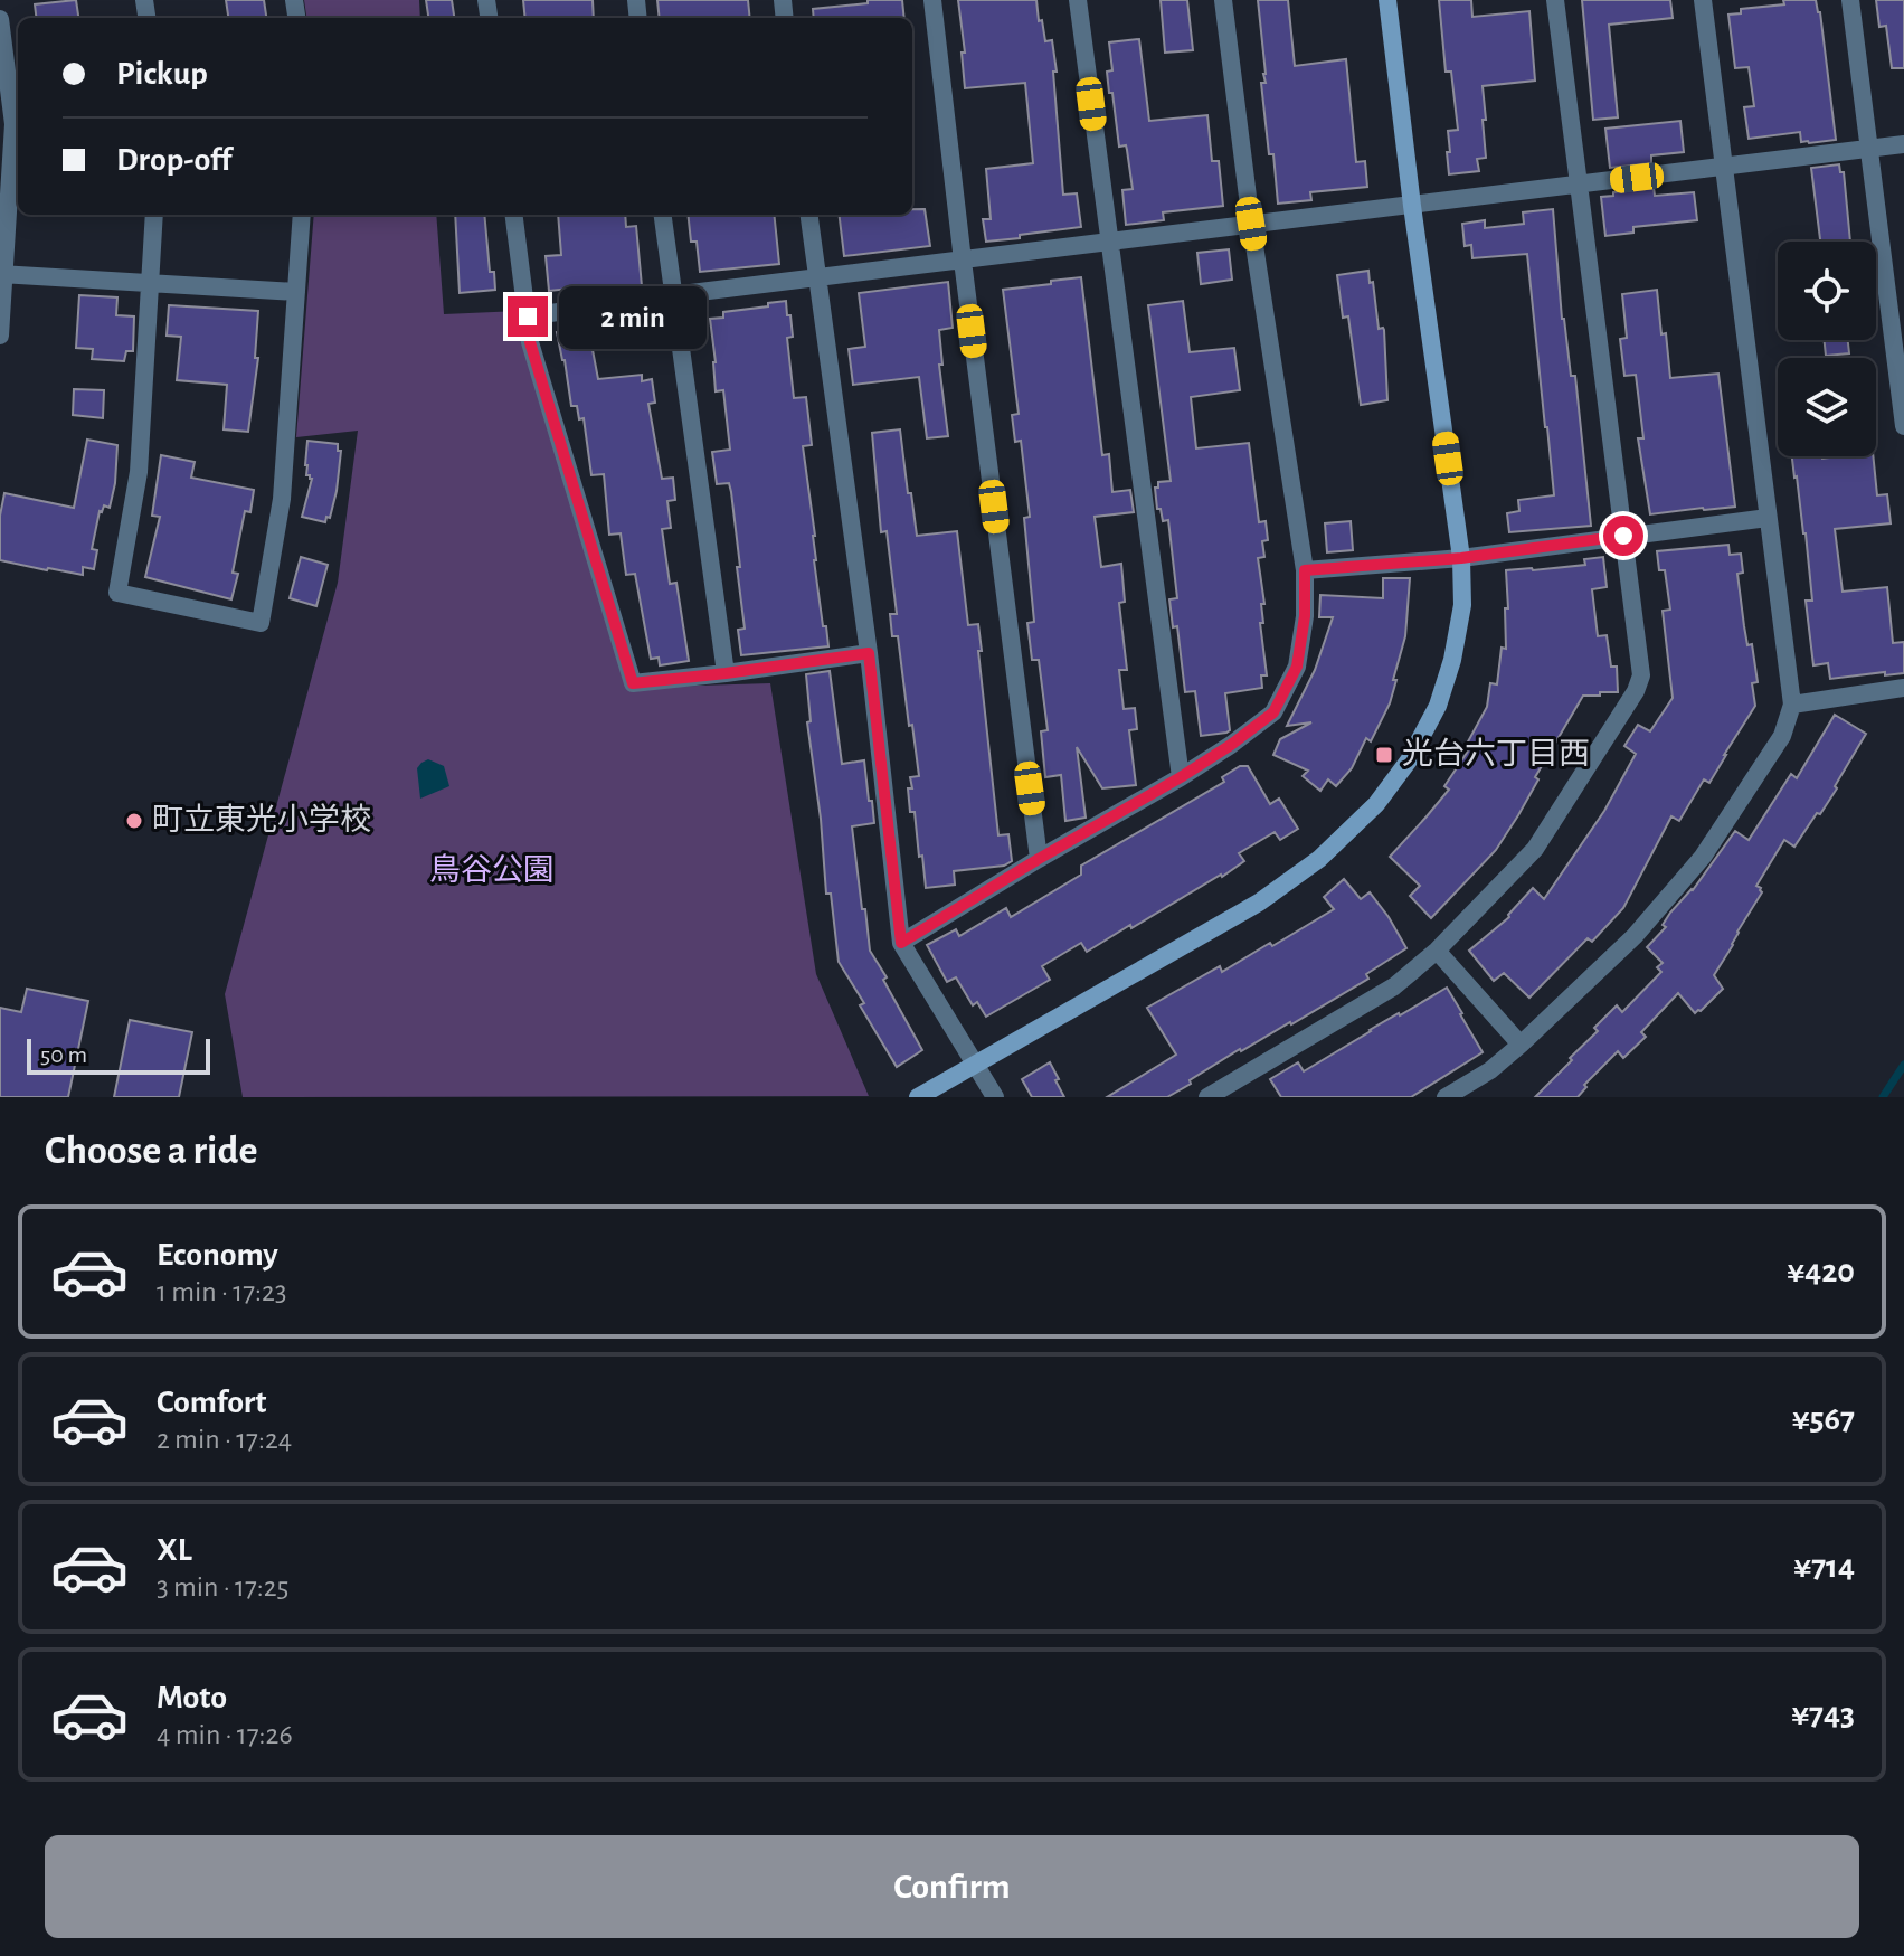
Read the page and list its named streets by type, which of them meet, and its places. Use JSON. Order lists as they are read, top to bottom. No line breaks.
{"parks":["鳥谷公園"],"places":{"transit":["光台六丁目西"],"other":["町立東光小学校"]},"scale_bar":"50 m","page":{"banner":["Pickup","Drop-off"],"bubble":"2 min","scale":"50 m","heading":"Choose a ride","list":[{"name":"Economy","note":"1 min · 17:23","value":"¥420"},{"name":"Comfort","note":"2 min · 17:24","value":"¥567"},{"name":"XL","note":"3 min · 17:25","value":"¥714"},{"name":"Moto","note":"4 min · 17:26","value":"¥743"}],"buttons":"Confirm"}}
